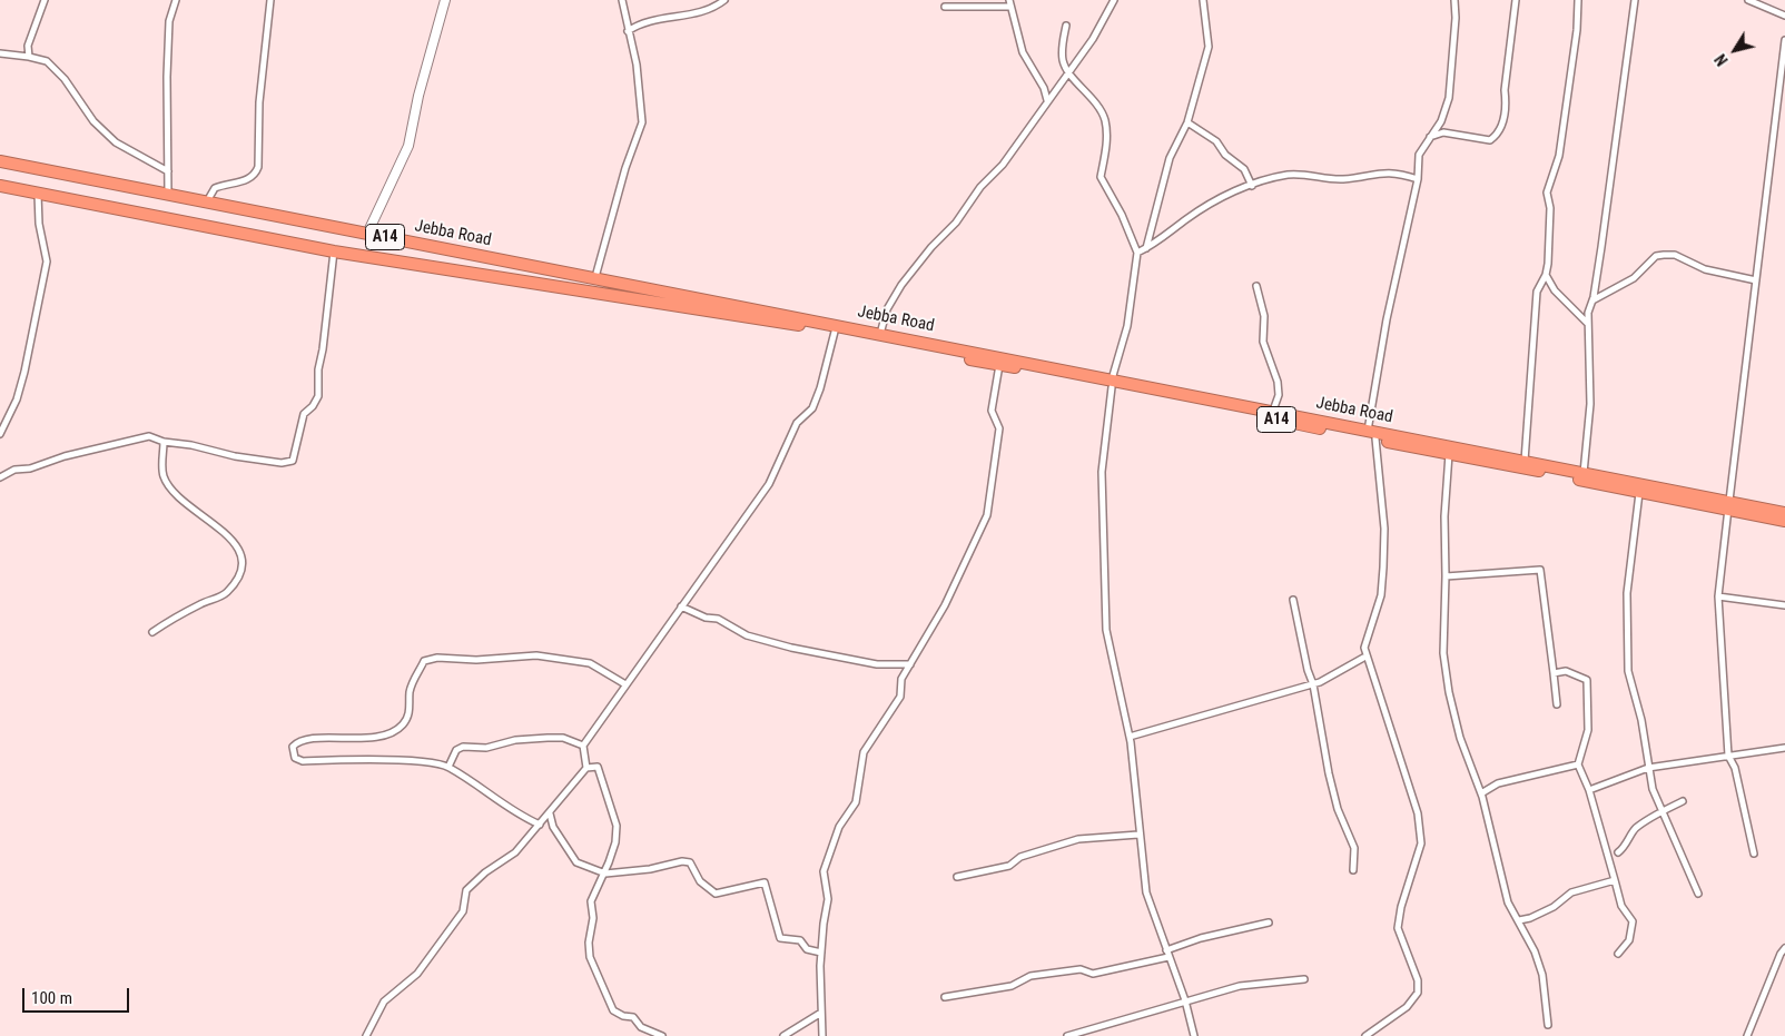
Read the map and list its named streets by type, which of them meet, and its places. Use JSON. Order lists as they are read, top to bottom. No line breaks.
{"streets":{"highway":["Jebba Road","A14"]},"scale_bar":"100 m","north":"bottom left"}
